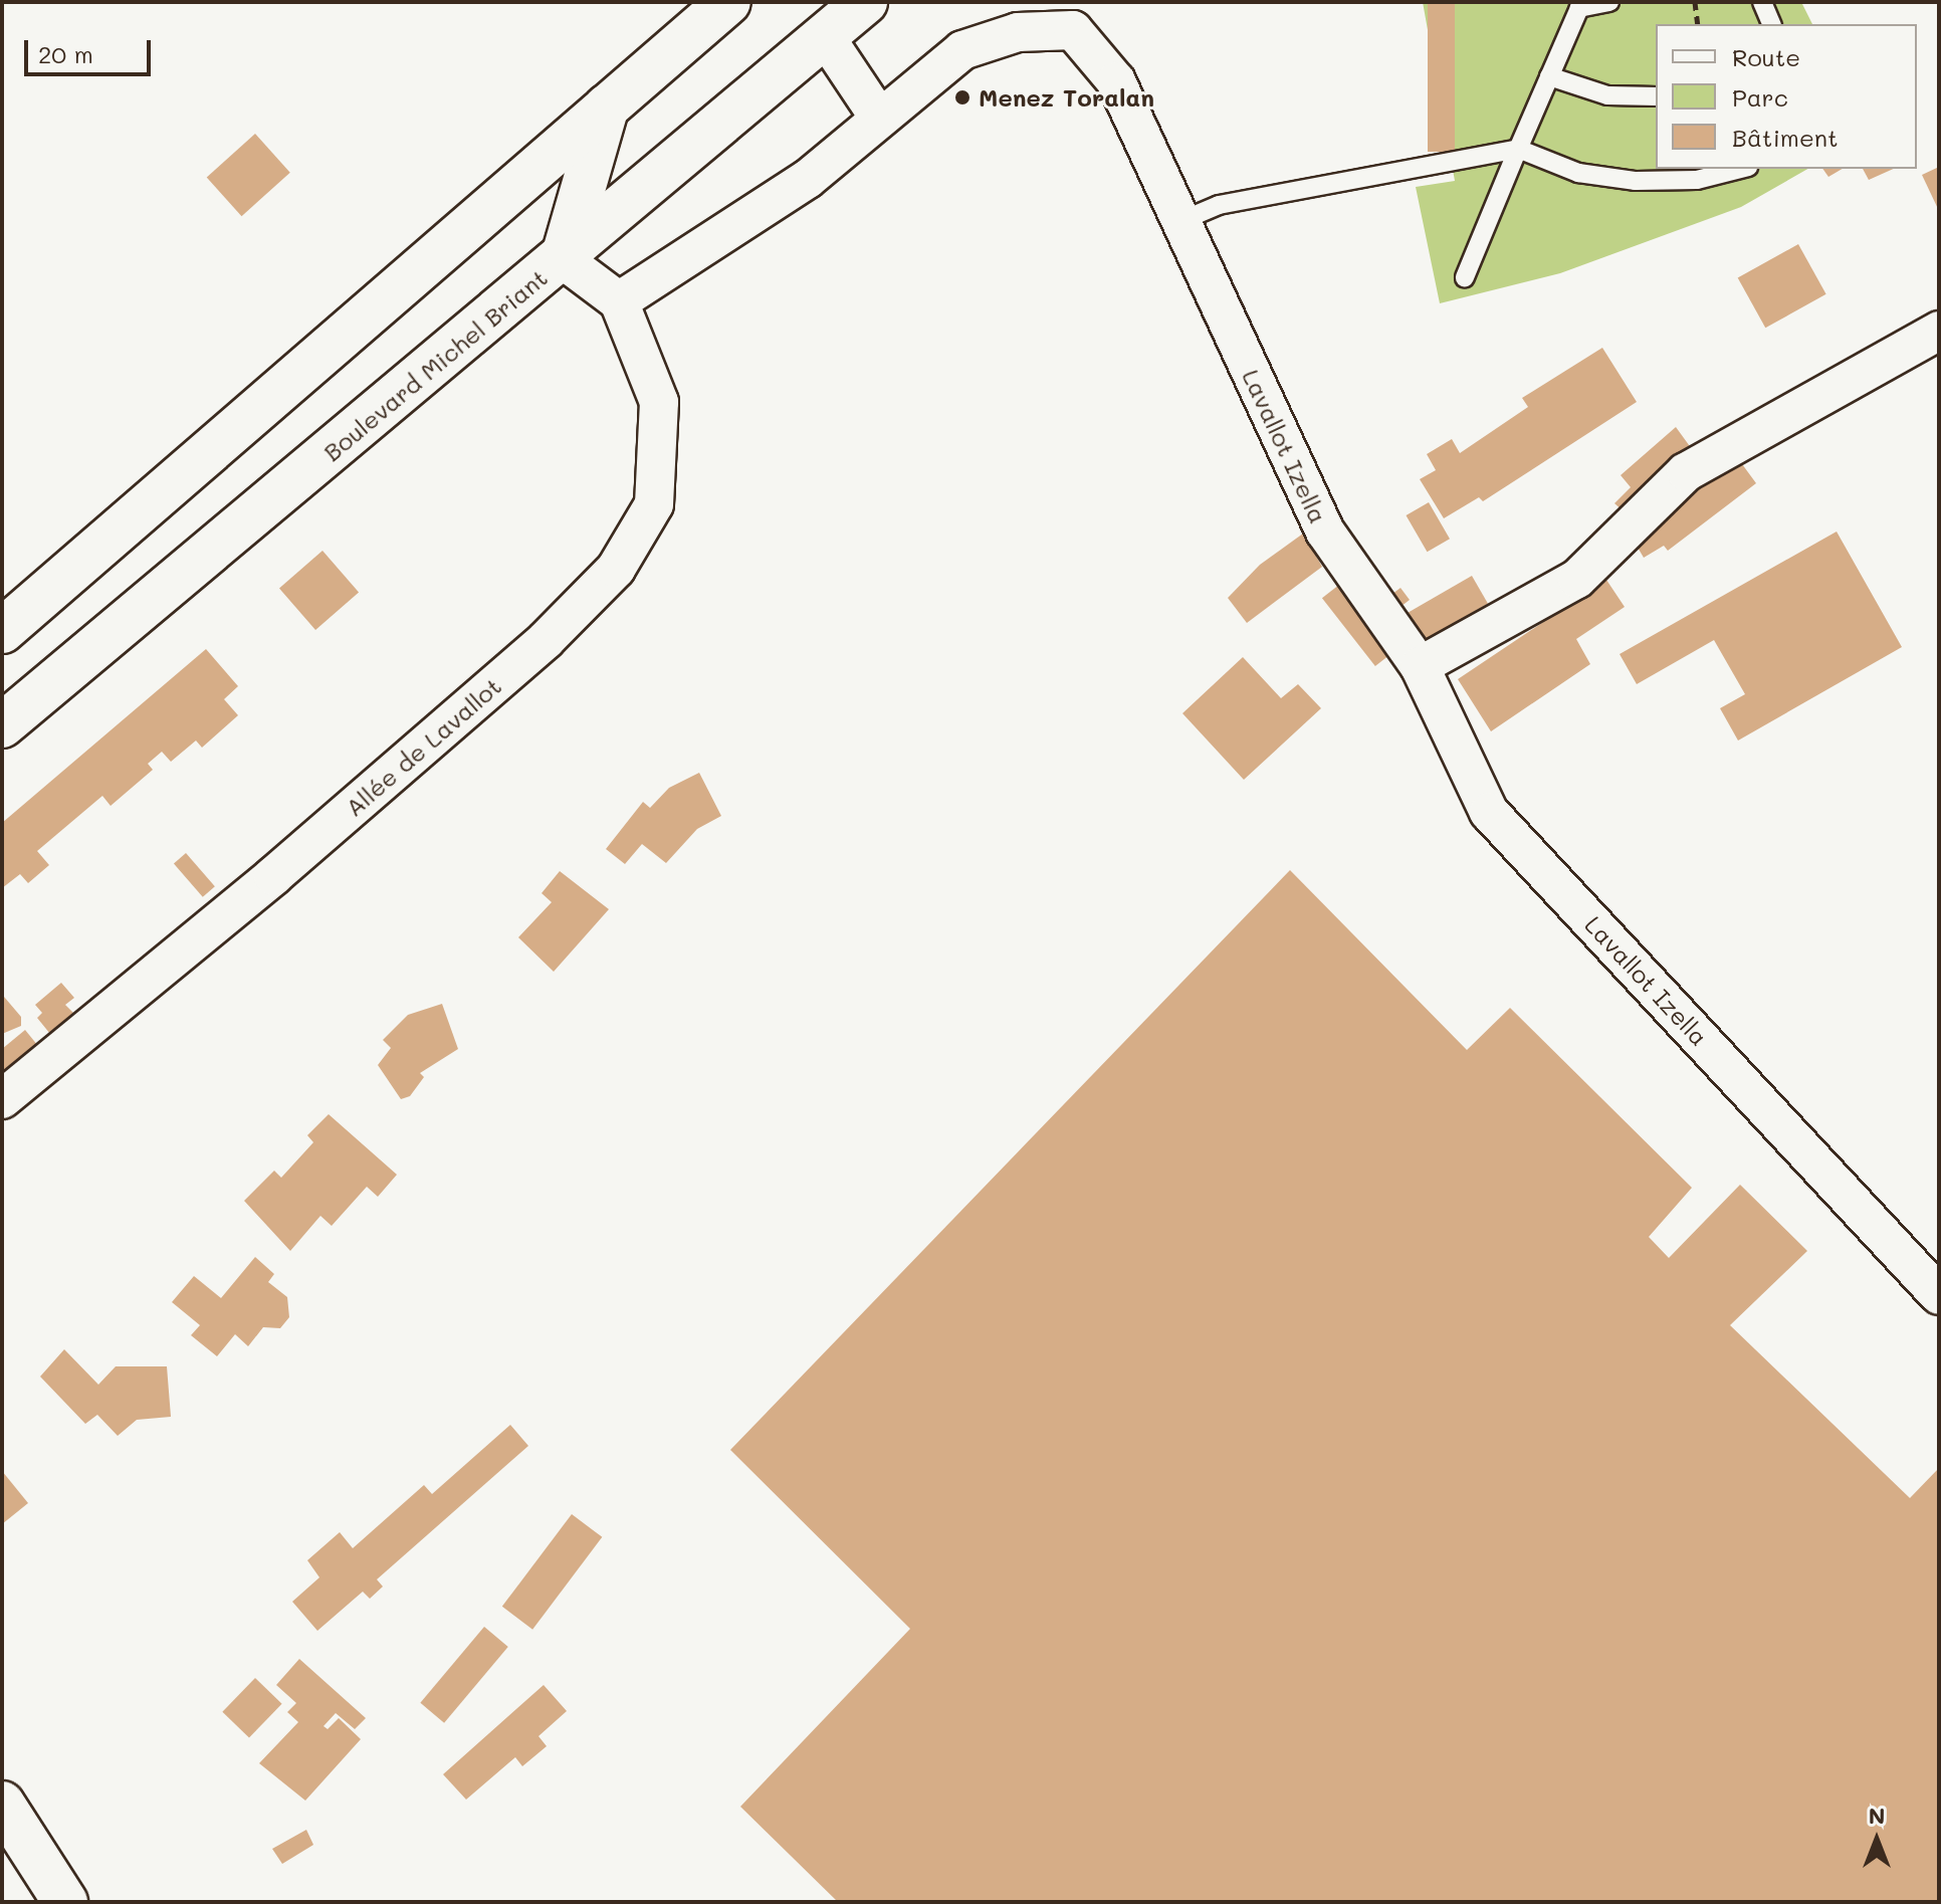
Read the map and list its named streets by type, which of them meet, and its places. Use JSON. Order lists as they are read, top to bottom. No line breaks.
{"streets":{"main road":["Boulevard Michel Briant"],"street":["Lavallot Izella","Allée de Lavallot"]},"crossings":[["Lavallot Izella","Allée de Lavallot"]],"places":["Menez Toralan"],"legend":["Route","Parc","Bâtiment"],"scale_bar":"20 m","north":"top"}
